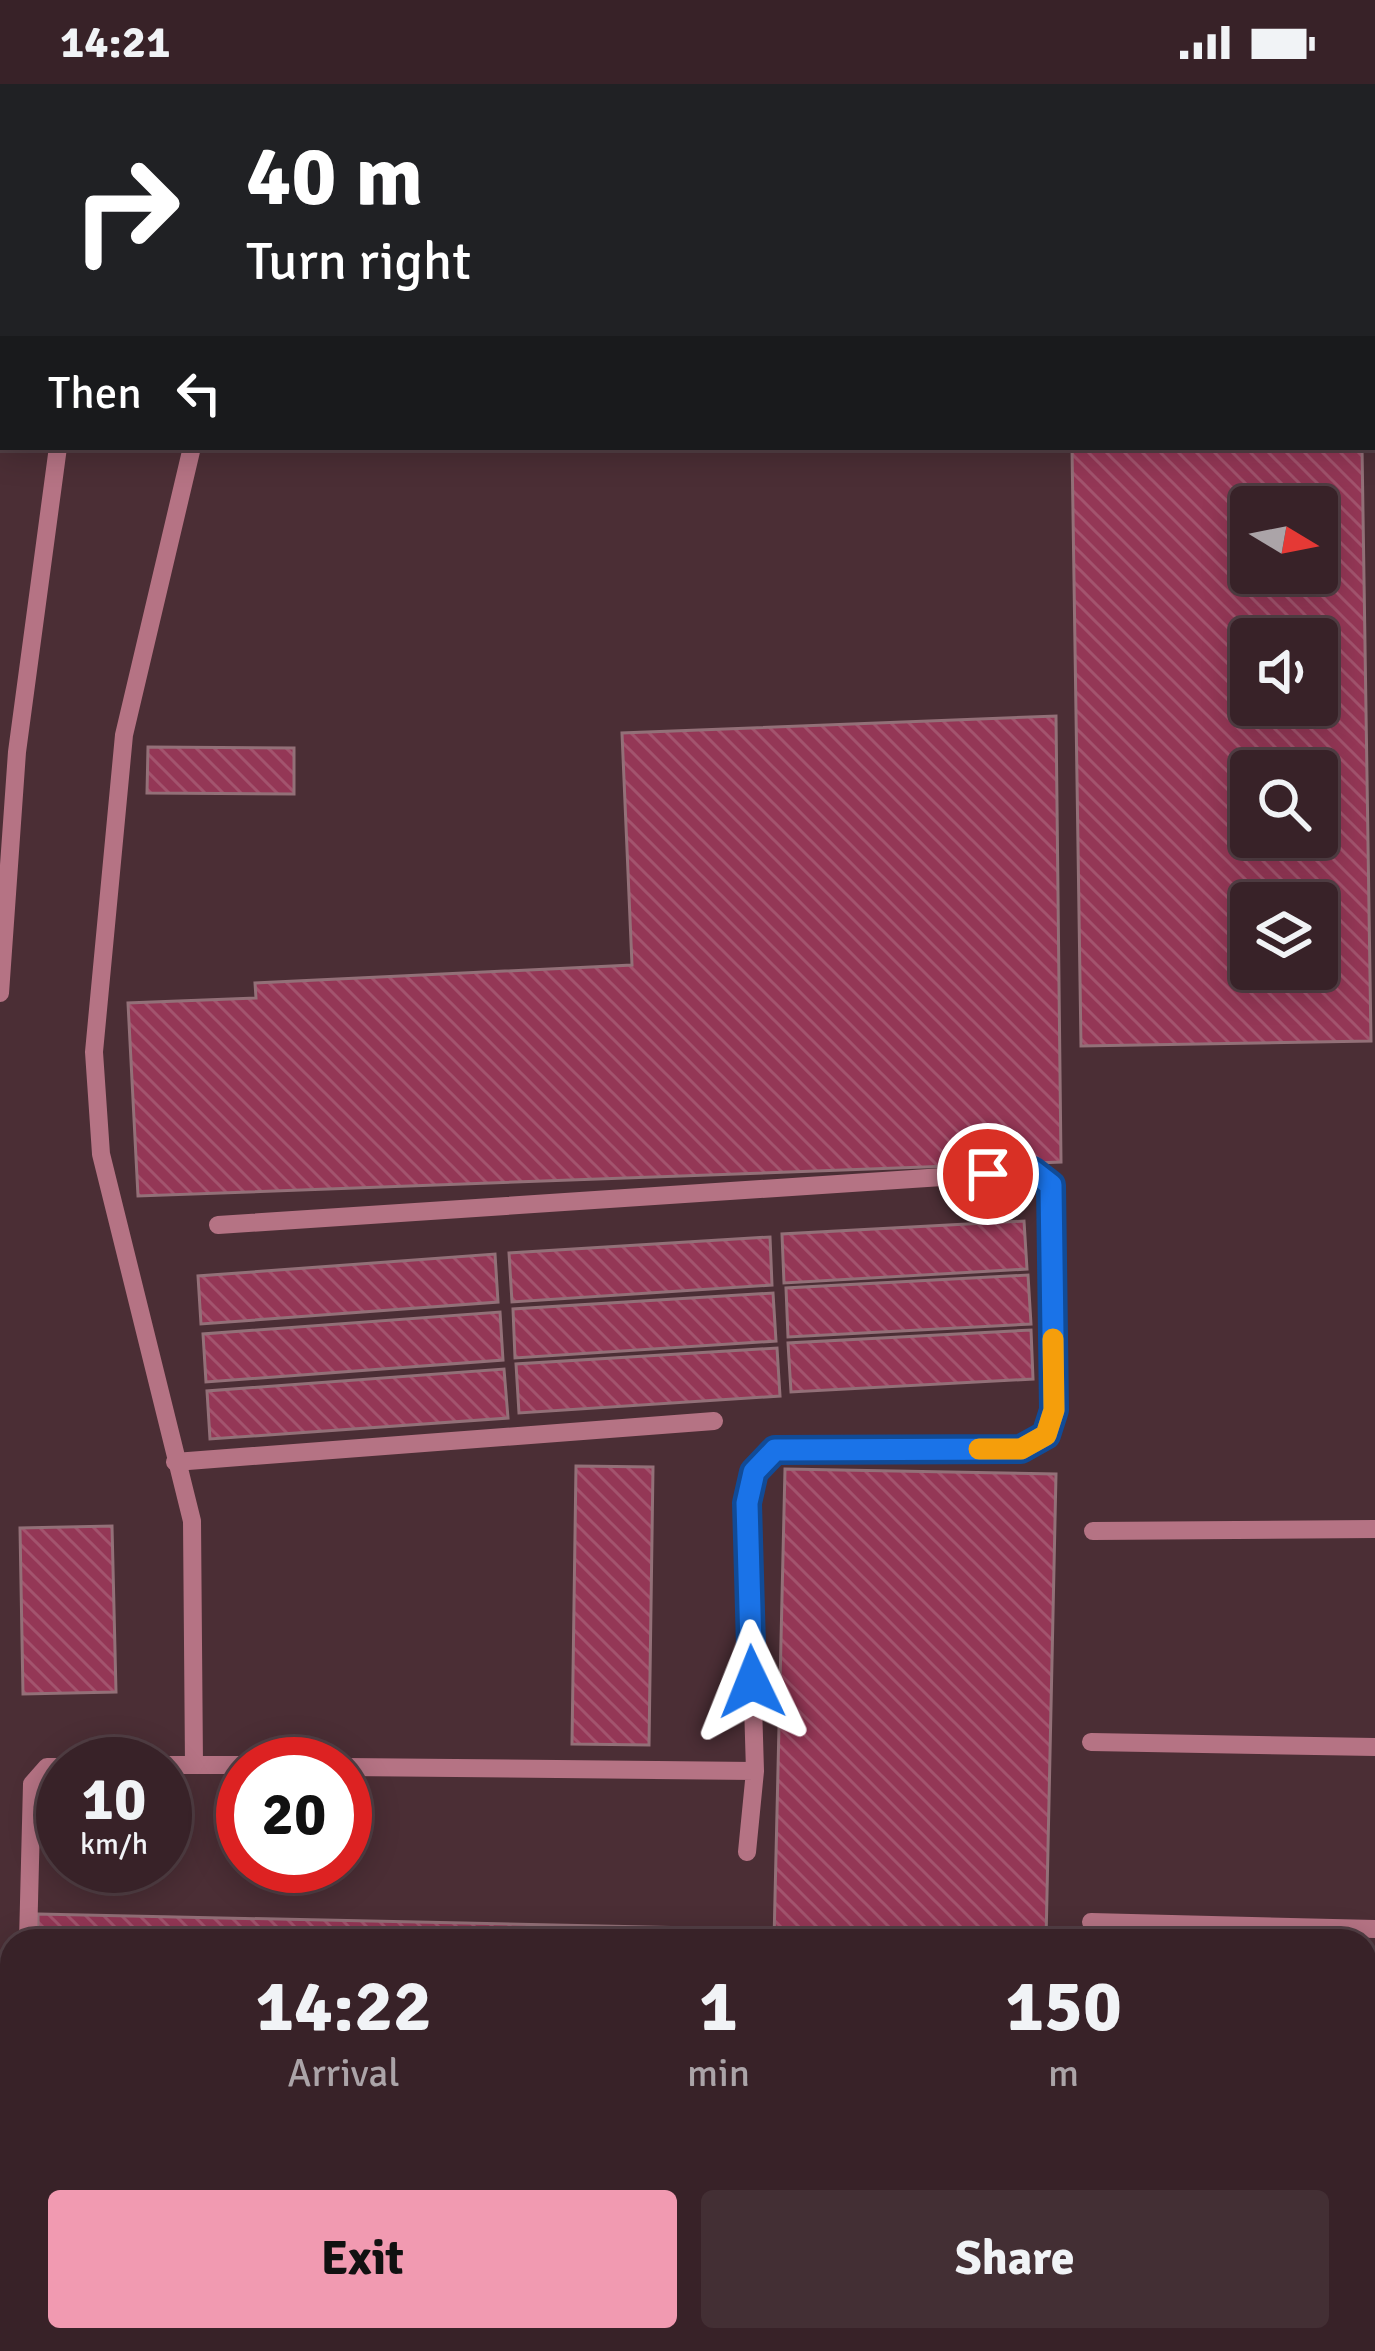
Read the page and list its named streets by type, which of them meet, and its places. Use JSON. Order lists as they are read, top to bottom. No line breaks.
{"north":"right","page":{"status":"14:21","turn":["40 m","Turn right"],"then":"Then","speed":"10 km/h","limit":"20","eta":["14:22","Arrival","1","min","150","m"],"buttons":["Exit","Share"]}}
